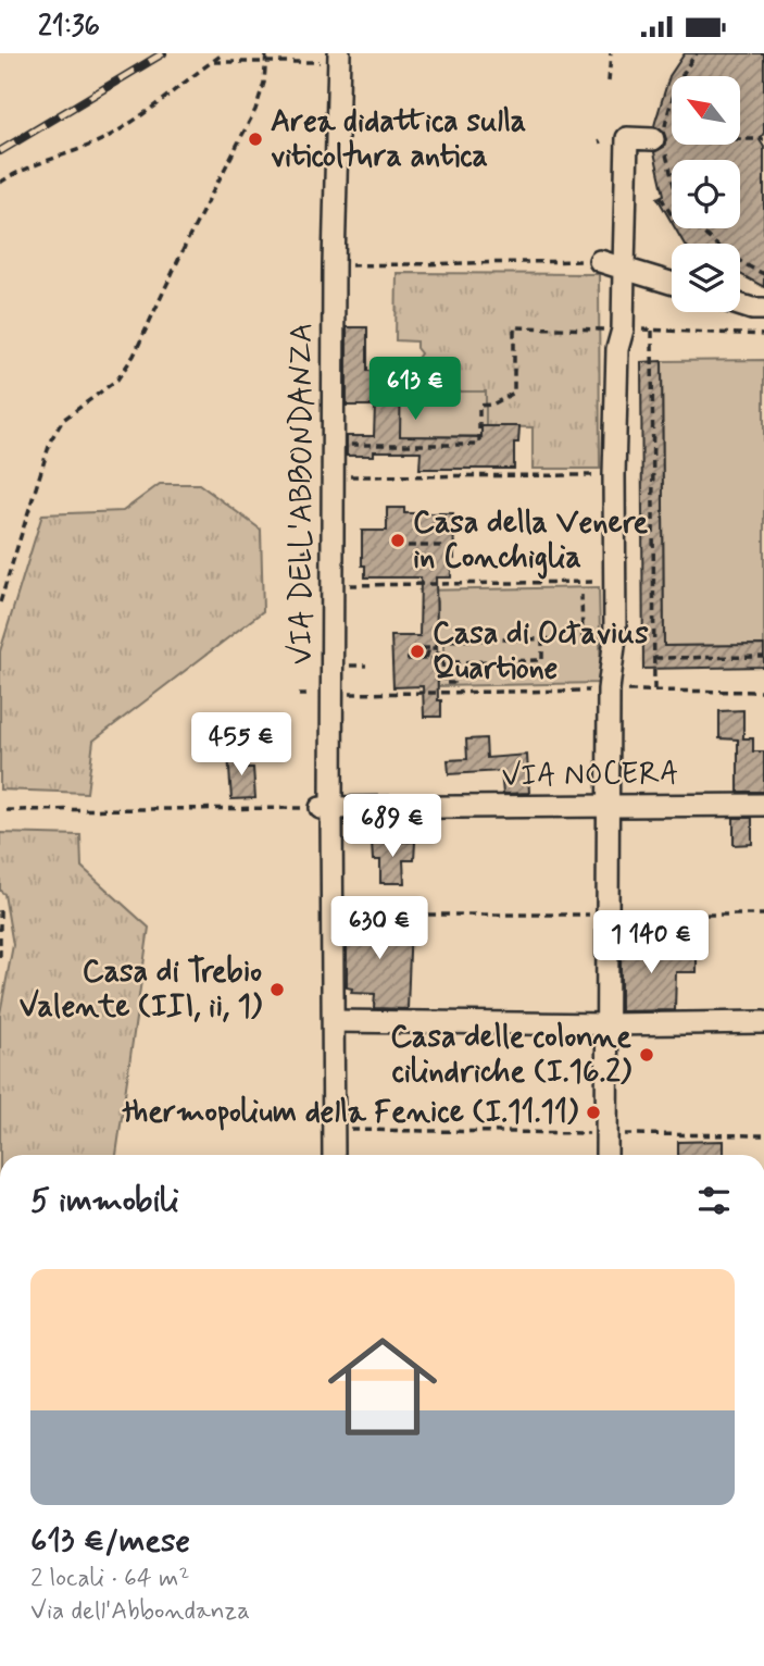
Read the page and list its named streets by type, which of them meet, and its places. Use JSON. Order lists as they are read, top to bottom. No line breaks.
{"streets":{"street":["VIA DELL'ABBONDANZA","VIA NOCERA"]},"crossings":[["VIA DELL'ABBONDANZA","VIA NOCERA"]],"places":["Area didattica sulla viticoltura antica","Casa della Venere in Conchiglia","Casa di Octavius Quartione","Casa di Trebio Valente (III, ii, 1)","Casa delle colonne cilindriche (I.16.2)","thermopolium della Fenice (I.11.11)"],"north":"top left","page":{"status":"21:36","price":["613 €","455 €","689 €","630 €","1 140 €"],"heading":"5 immobili","list":[{"name":"613 €/mese","note":"2 locali · 64 m² · Via dell'Abbondanza"}]}}
